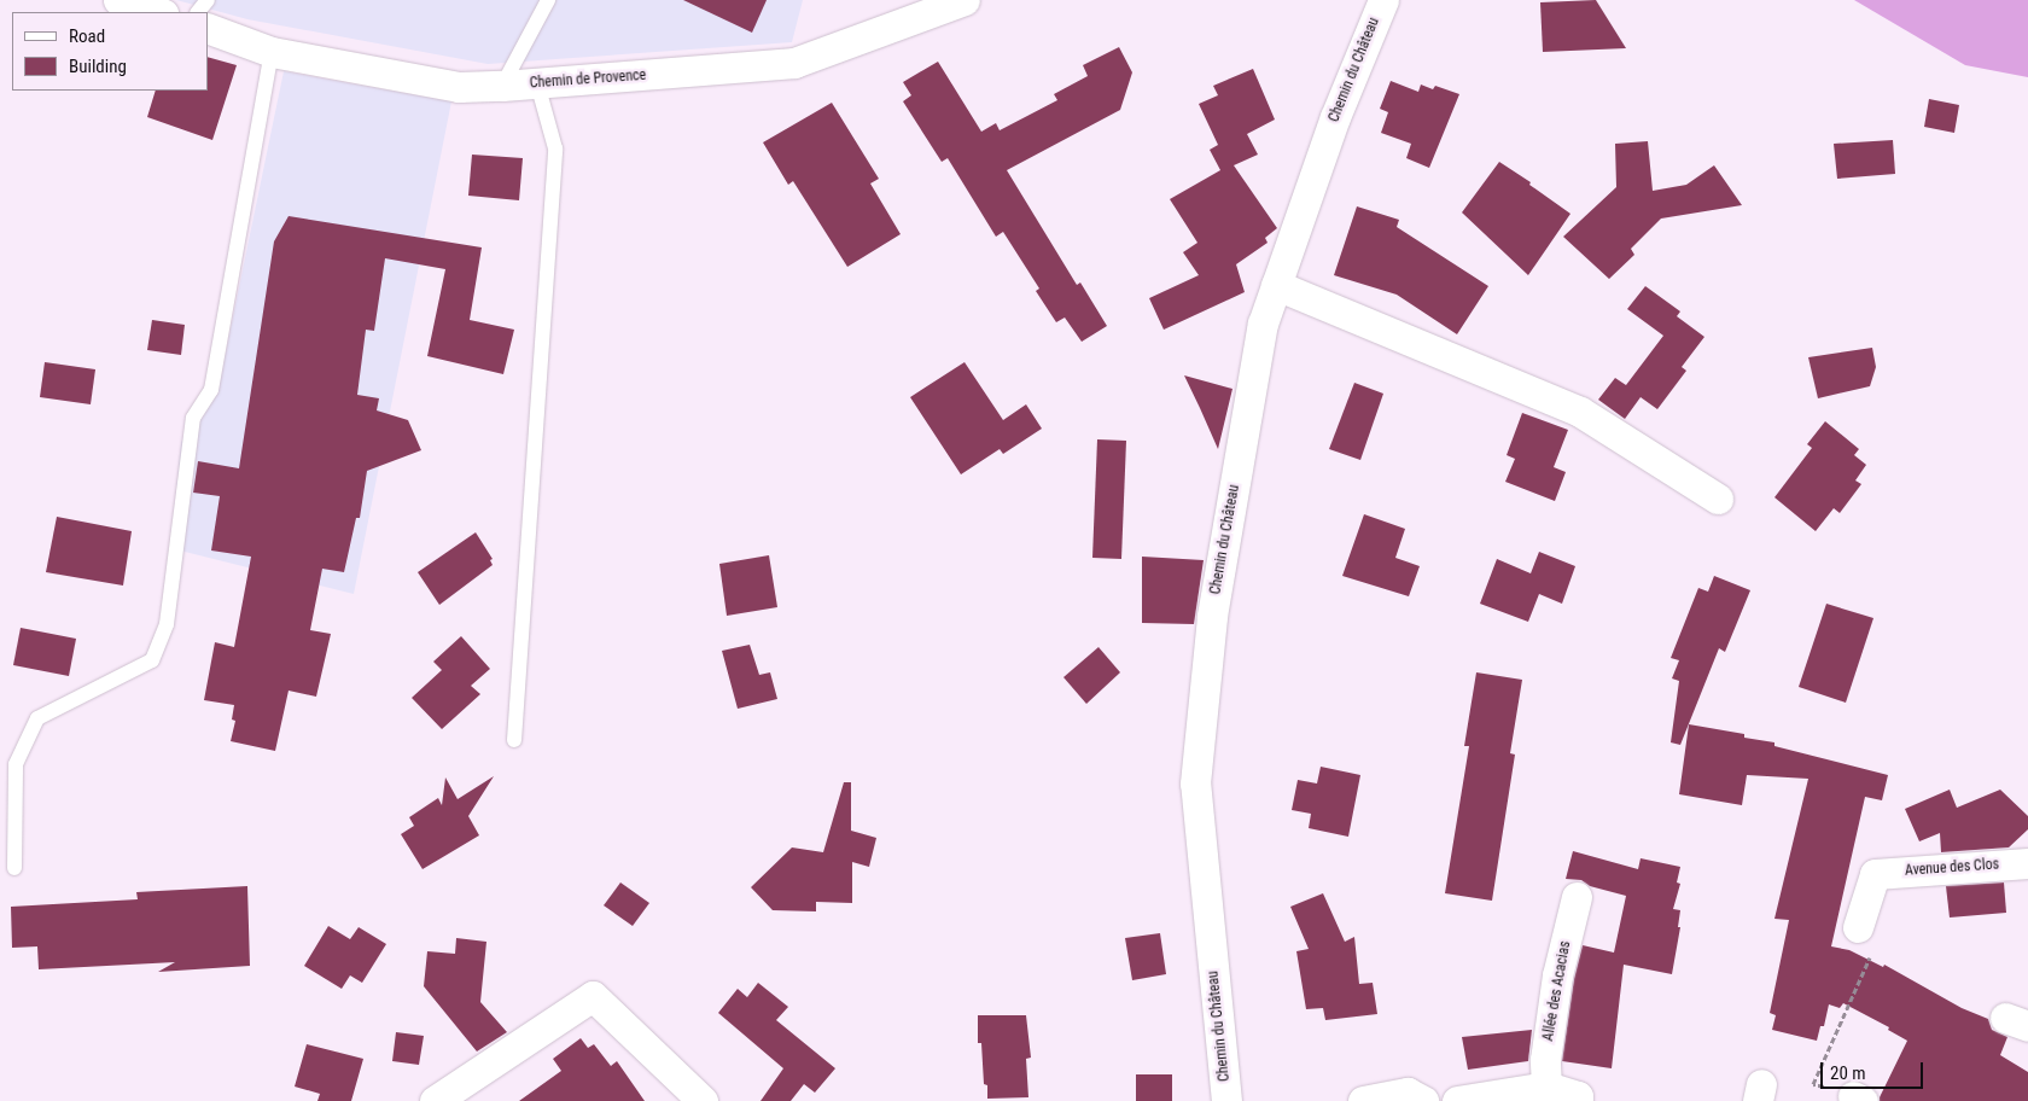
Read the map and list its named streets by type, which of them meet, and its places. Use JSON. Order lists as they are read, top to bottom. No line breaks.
{"streets":{"street":["Chemin du Château","Chemin de Provence","Avenue des Clos","Allée des Acacias"]},"legend":["Road","Building"],"scale_bar":"20 m"}
